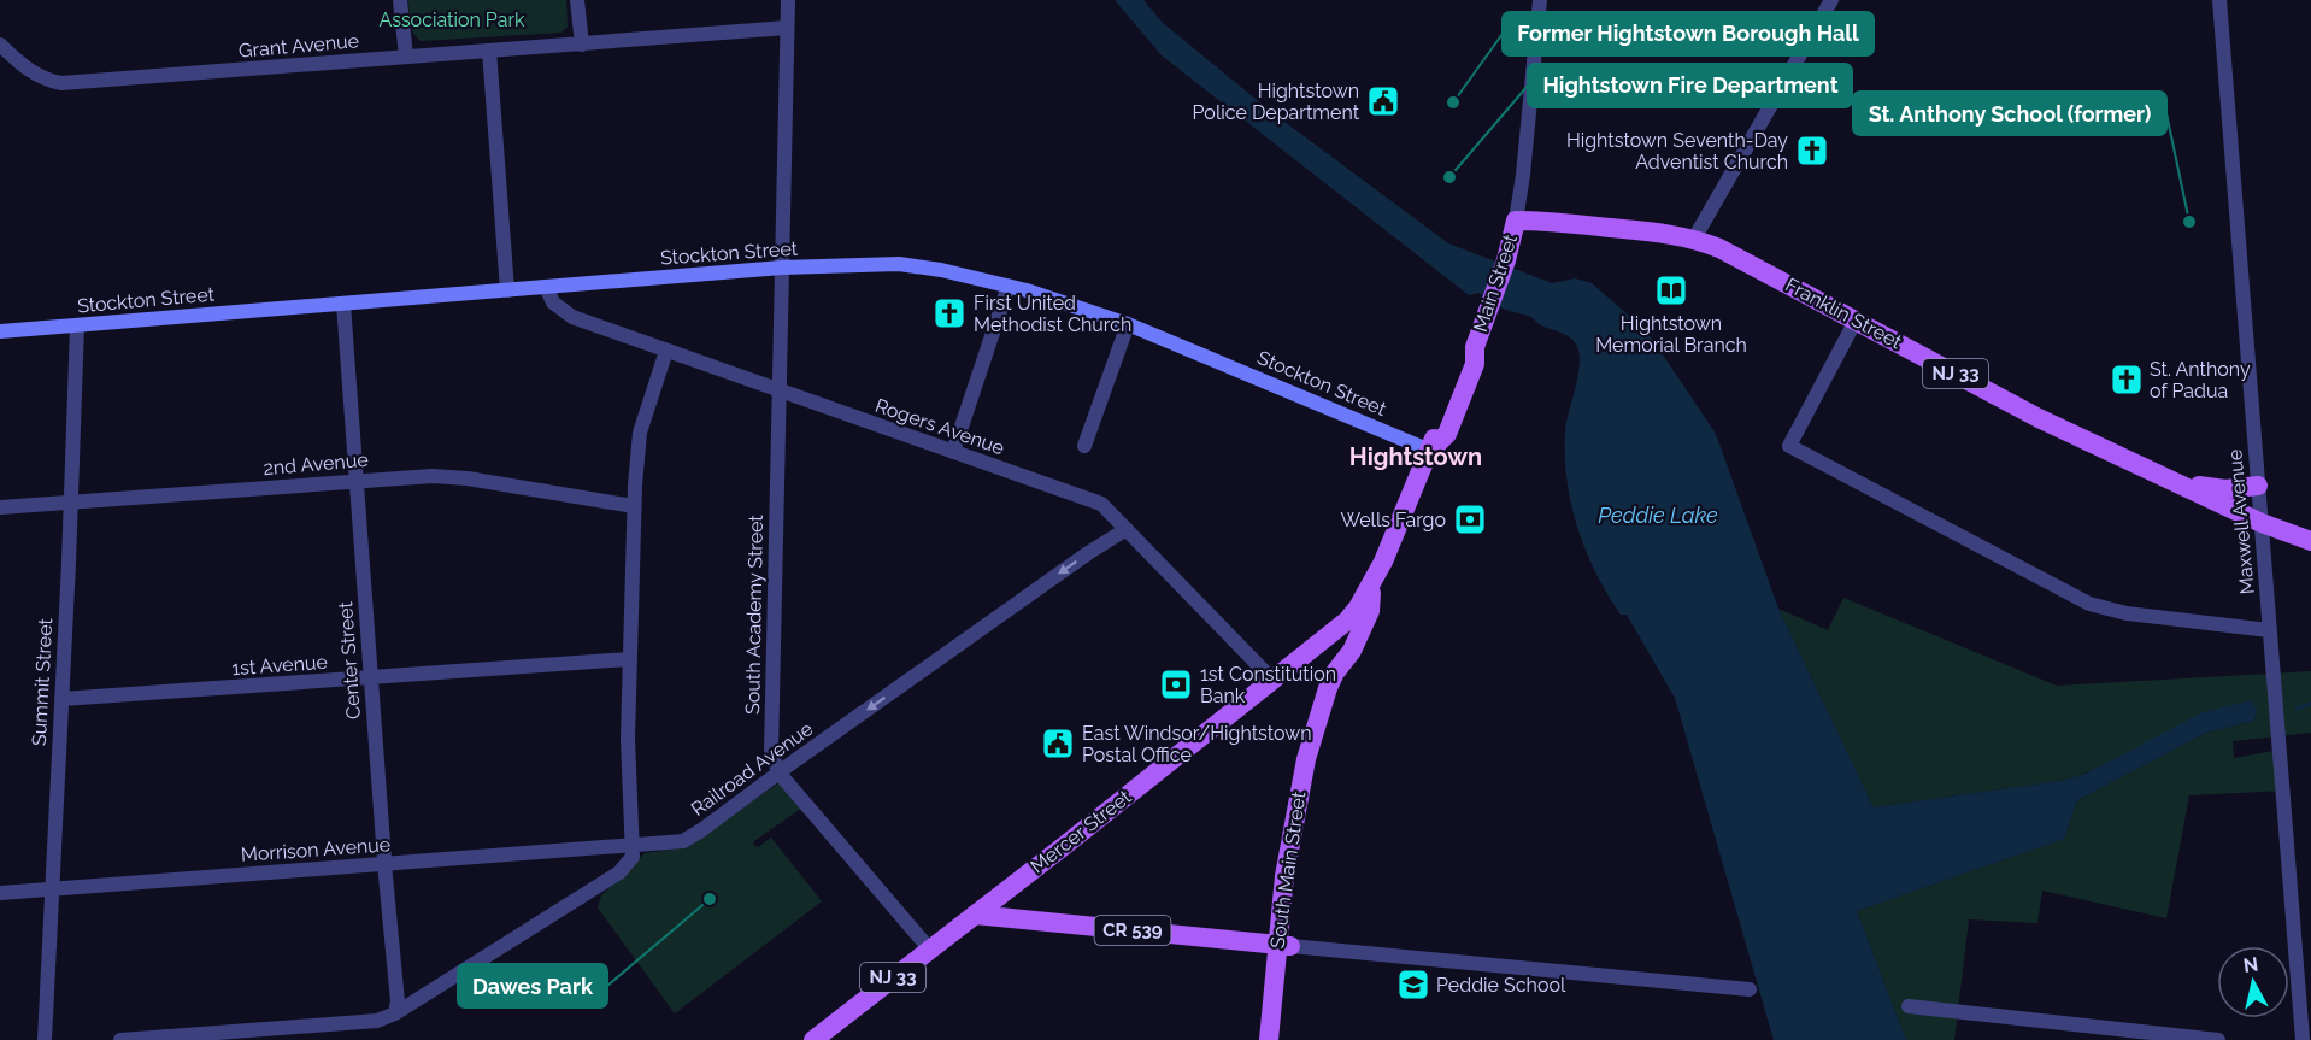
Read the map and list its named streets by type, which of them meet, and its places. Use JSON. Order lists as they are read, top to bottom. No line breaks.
{"streets":{"main road":["Stockton Street","Main Street","Franklin Street","NJ 33","Mercer Street","South Main Street","CR 539"],"street":["Grant Avenue","Rogers Avenue","2nd Avenue","Maxwell Avenue","South Academy Street","Center Street","1st Avenue","Summit Street","Railroad Avenue","Morrison Avenue"]},"crossings":[["Grant Avenue","South Academy Street"],["Stockton Street","Main Street"],["Stockton Street","Rogers Avenue"],["Stockton Street","South Academy Street"],["Stockton Street","Center Street"],["Stockton Street","Summit Street"],["Main Street","Franklin Street"],["Main Street","Mercer Street"],["Main Street","South Main Street"],["Franklin Street","Maxwell Avenue"],["Rogers Avenue","South Academy Street"],["Rogers Avenue","Railroad Avenue"],["Rogers Avenue","Mercer Street"],["2nd Avenue","Center Street"],["2nd Avenue","Summit Street"],["South Academy Street","Railroad Avenue"],["South Academy Street","Mercer Street"],["Center Street","1st Avenue"],["Center Street","Morrison Avenue"],["1st Avenue","Summit Street"],["Summit Street","Morrison Avenue"],["Railroad Avenue","Morrison Avenue"],["Mercer Street","South Main Street"],["Mercer Street","CR 539"],["South Main Street","CR 539"]],"one_way":["Railroad Avenue"],"districts":["Hightstown"],"water":["Peddie Lake"],"parks":["Association Park"],"places":{"public building":["Hightstown Police Department","East Windsor/Hightstown Postal Office"],"other":["Former Hightstown Borough Hall","Hightstown Fire Department","St. Anthony School (former)","Dawes Park"],"church":["Hightstown Seventh-Day Adventist Church","First United Methodist Church","St. Anthony of Padua"],"library":["Hightstown Memorial Branch"],"bank":["Wells Fargo","1st Constitution Bank"],"school or university":["Peddie School"]},"north":"top"}
